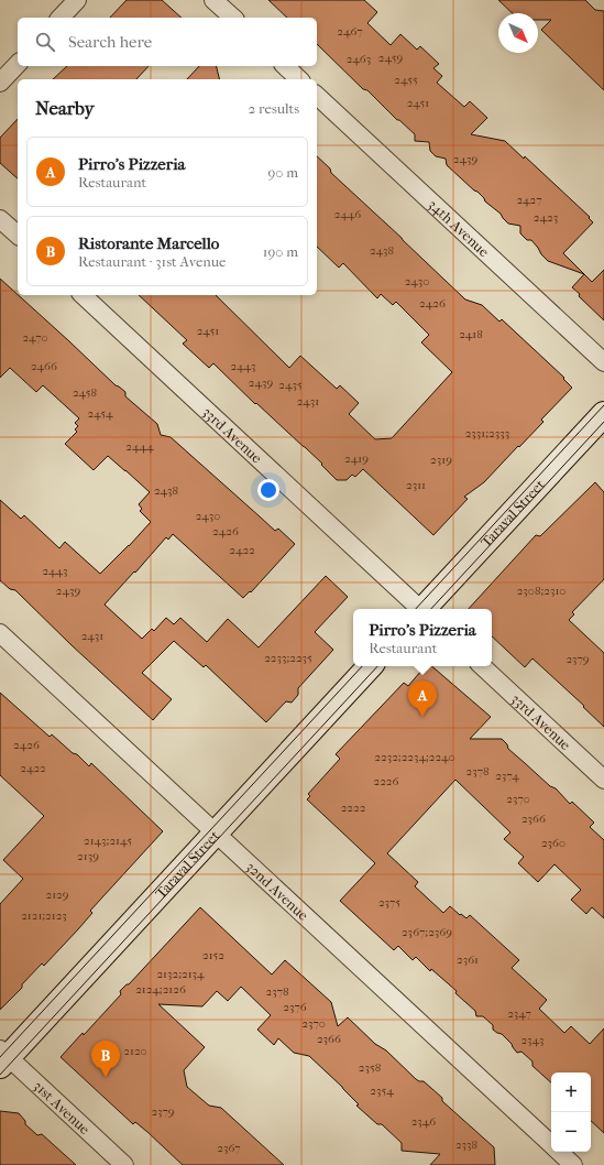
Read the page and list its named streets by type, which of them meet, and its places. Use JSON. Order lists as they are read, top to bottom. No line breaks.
{"streets":{"street":["34th Avenue","33rd Avenue","Taraval Street","32nd Avenue","31st Avenue"]},"crossings":[["Taraval Street","32nd Avenue"],["Taraval Street","31st Avenue"]],"house_numbers":["2467","2459","2463","2455","2451","2439","2427","2446","2423","2438","2430","2426","2451","2418","2470","2466","2443","2439","2435","2458","2431","2454","2331;2333","2444","2419","2319","2311","2438","2430","2426","2422","2443","2439","2308;2310","2431","2233;2235","2379","2426","2232;2234;2240","2422","2378","2374","2226","2370","2222","2366","2143;2145","2360","2139","2129","2375","2121;2123","2367;2369","2152","2361","2132;2134","2124;2126","2378","2376","2347","2370","2366","2343","2120","2358","2354","2379","2346","2338","2367"],"north":"bottom right","page":{"search":"Search here","heading":["Nearby","2 results"],"list":[{"mark":"A","name":"Pirro's Pizzeria","note":"Restaurant","value":"90 m"},{"mark":"B","name":"Ristorante Marcello","note":"Restaurant · 31st Avenue","value":"190 m"}],"popup":["Pirro's Pizzeria","Restaurant"],"pins":["A","B"],"map_buttons":["+","−"]}}
